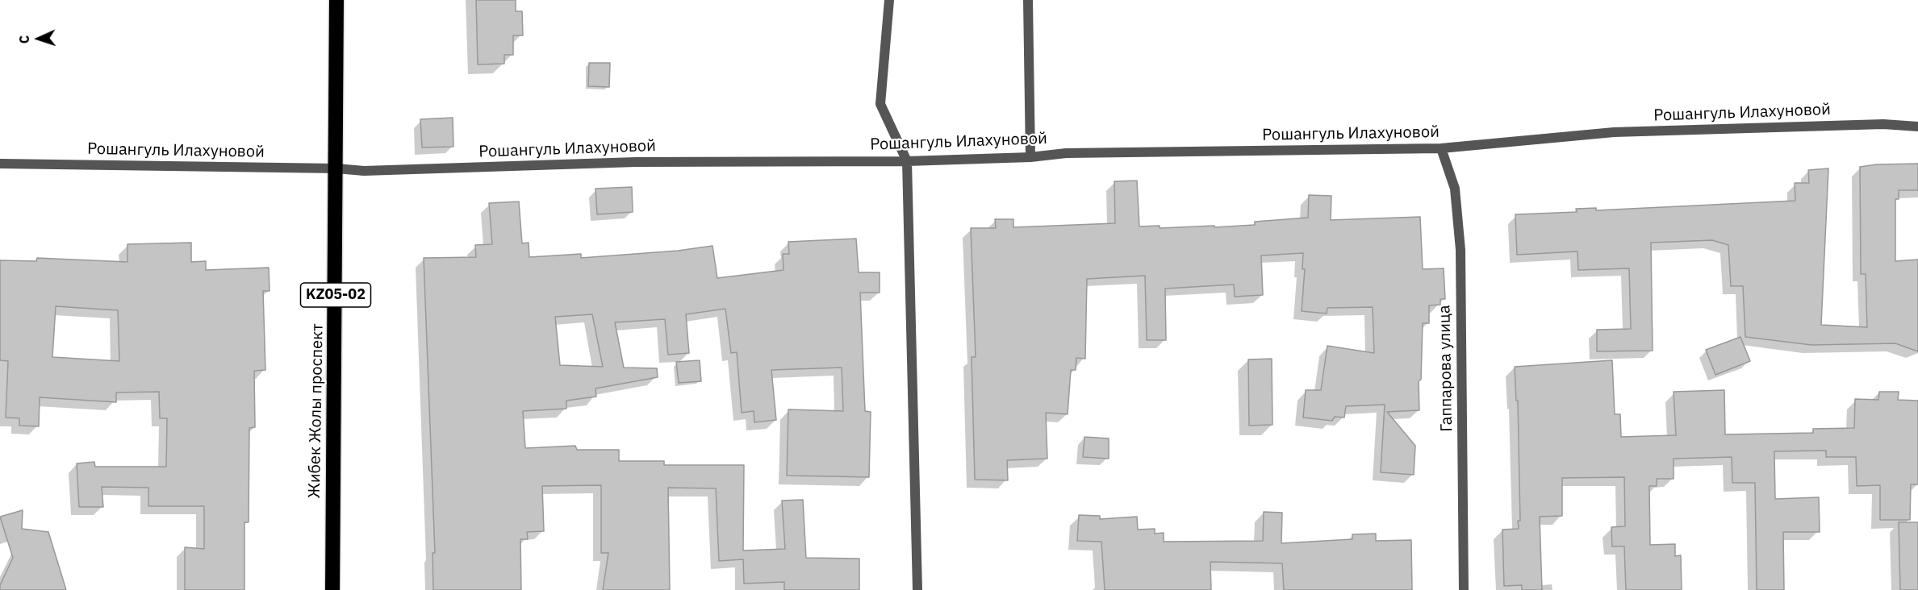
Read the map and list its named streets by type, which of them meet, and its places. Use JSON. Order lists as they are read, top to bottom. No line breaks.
{"streets":{"highway":["KZ05-02","Жибек Жолы проспект"],"street":["Рошангуль Илахуновой","Гаппарова улица"]},"crossings":[["Рошангуль Илахуновой","Гаппарова улица"],["Рошангуль Илахуновой","Жибек Жолы проспект"]],"north":"left"}
